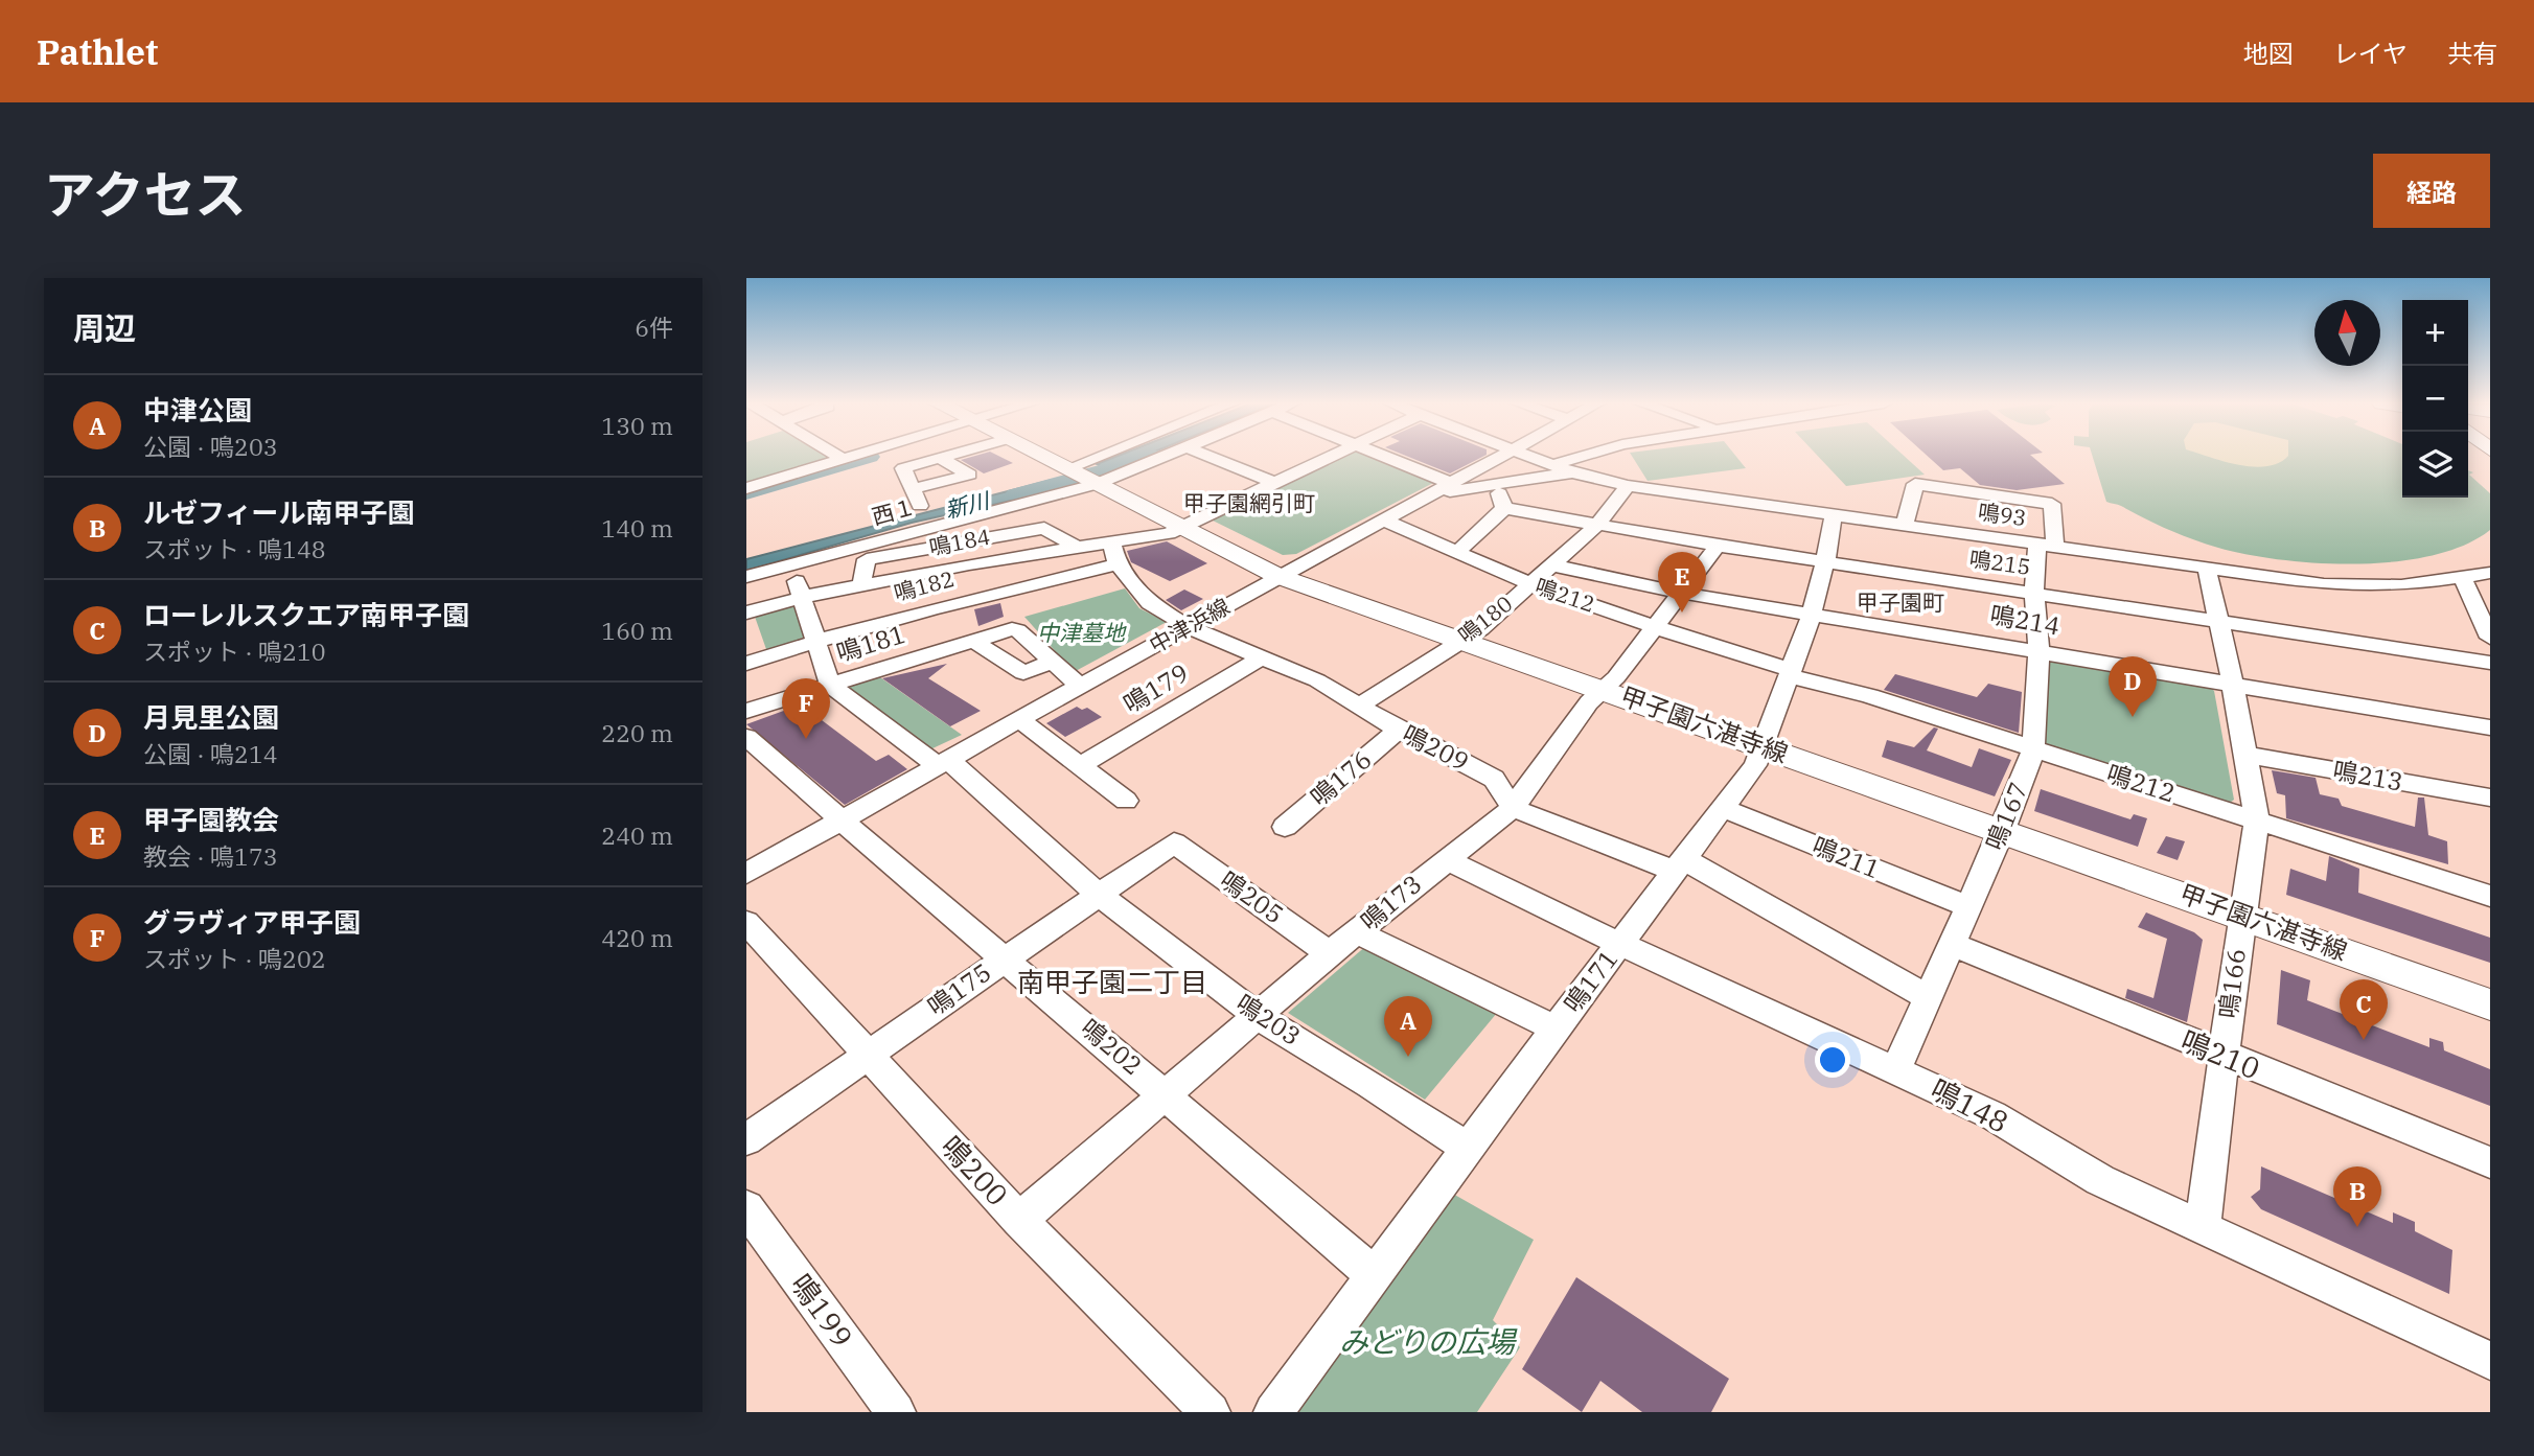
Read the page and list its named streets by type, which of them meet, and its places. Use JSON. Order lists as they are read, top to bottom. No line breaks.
{"streets":{"main road":["甲子園六湛寺線"],"street":["西１","鳴93","鳴184","鳴215","鳴182","鳴212","鳴180","鳴214","中津浜線","鳴181","鳴179","鳴209","鳴213","鳴176","鳴167","鳴211","鳴205","鳴173","鳴171","鳴166","鳴175","鳴203","鳴202","鳴210","鳴148","鳴200","鳴199"]},"crossings":[["西１","甲子園六湛寺線"],["鳴93","鳴180"],["鳴93","鳴167"],["鳴93","鳴171"],["鳴93","鳴166"],["鳴184","甲子園六湛寺線"],["鳴215","鳴180"],["鳴215","鳴167"],["鳴215","鳴173"],["鳴215","鳴171"],["鳴215","鳴166"],["鳴182","鳴181"],["鳴182","鳴209"],["鳴212","鳴180"],["鳴212","中津浜線"],["鳴212","鳴167"],["鳴212","鳴173"],["鳴212","鳴171"],["鳴212","鳴166"],["鳴180","鳴214"],["鳴180","甲子園六湛寺線"],["鳴180","鳴209"],["鳴214","鳴167"],["鳴214","鳴173"],["鳴214","鳴171"],["鳴214","鳴166"],["中津浜線","甲子園六湛寺線"],["中津浜線","鳴209"],["中津浜線","鳴203"],["中津浜線","鳴202"],["鳴181","鳴203"],["鳴179","鳴209"],["甲子園六湛寺線","鳴167"],["甲子園六湛寺線","鳴173"],["甲子園六湛寺線","鳴171"],["甲子園六湛寺線","鳴166"],["鳴209","鳴176"],["鳴209","鳴173"],["鳴213","鳴166"],["鳴167","鳴211"],["鳴167","鳴210"],["鳴167","鳴148"],["鳴211","鳴171"],["鳴205","鳴173"],["鳴205","鳴175"],["鳴173","鳴203"],["鳴173","鳴202"],["鳴173","鳴148"],["鳴173","鳴200"],["鳴171","鳴203"],["鳴171","鳴202"],["鳴171","鳴148"],["鳴166","鳴210"],["鳴166","鳴148"],["鳴175","鳴203"],["鳴175","鳴202"],["鳴175","鳴200"]],"districts":["甲子園網引町","甲子園町","南甲子園二丁目"],"water":["新川"],"parks":["中津墓地","みどりの広場"],"north":"top","page":{"header":"Pathlet","nav":["地図","レイヤ","共有"],"title":"アクセス","buttons":"経路","heading":["周辺","6件"],"map_buttons":["+","−"],"list":[{"mark":"A","name":"中津公園","note":"公園 · 鳴203","value":"130 m"},{"mark":"B","name":"ルゼフィール南甲子園","note":"スポット · 鳴148","value":"140 m"},{"mark":"C","name":"ローレルスクエア南甲子園","note":"スポット · 鳴210","value":"160 m"},{"mark":"D","name":"月見里公園","note":"公園 · 鳴214","value":"220 m"},{"mark":"E","name":"甲子園教会","note":"教会 · 鳴173","value":"240 m"},{"mark":"F","name":"グラヴィア甲子園","note":"スポット · 鳴202","value":"420 m"}],"pins":["E","D","F","C","A","B"]}}
